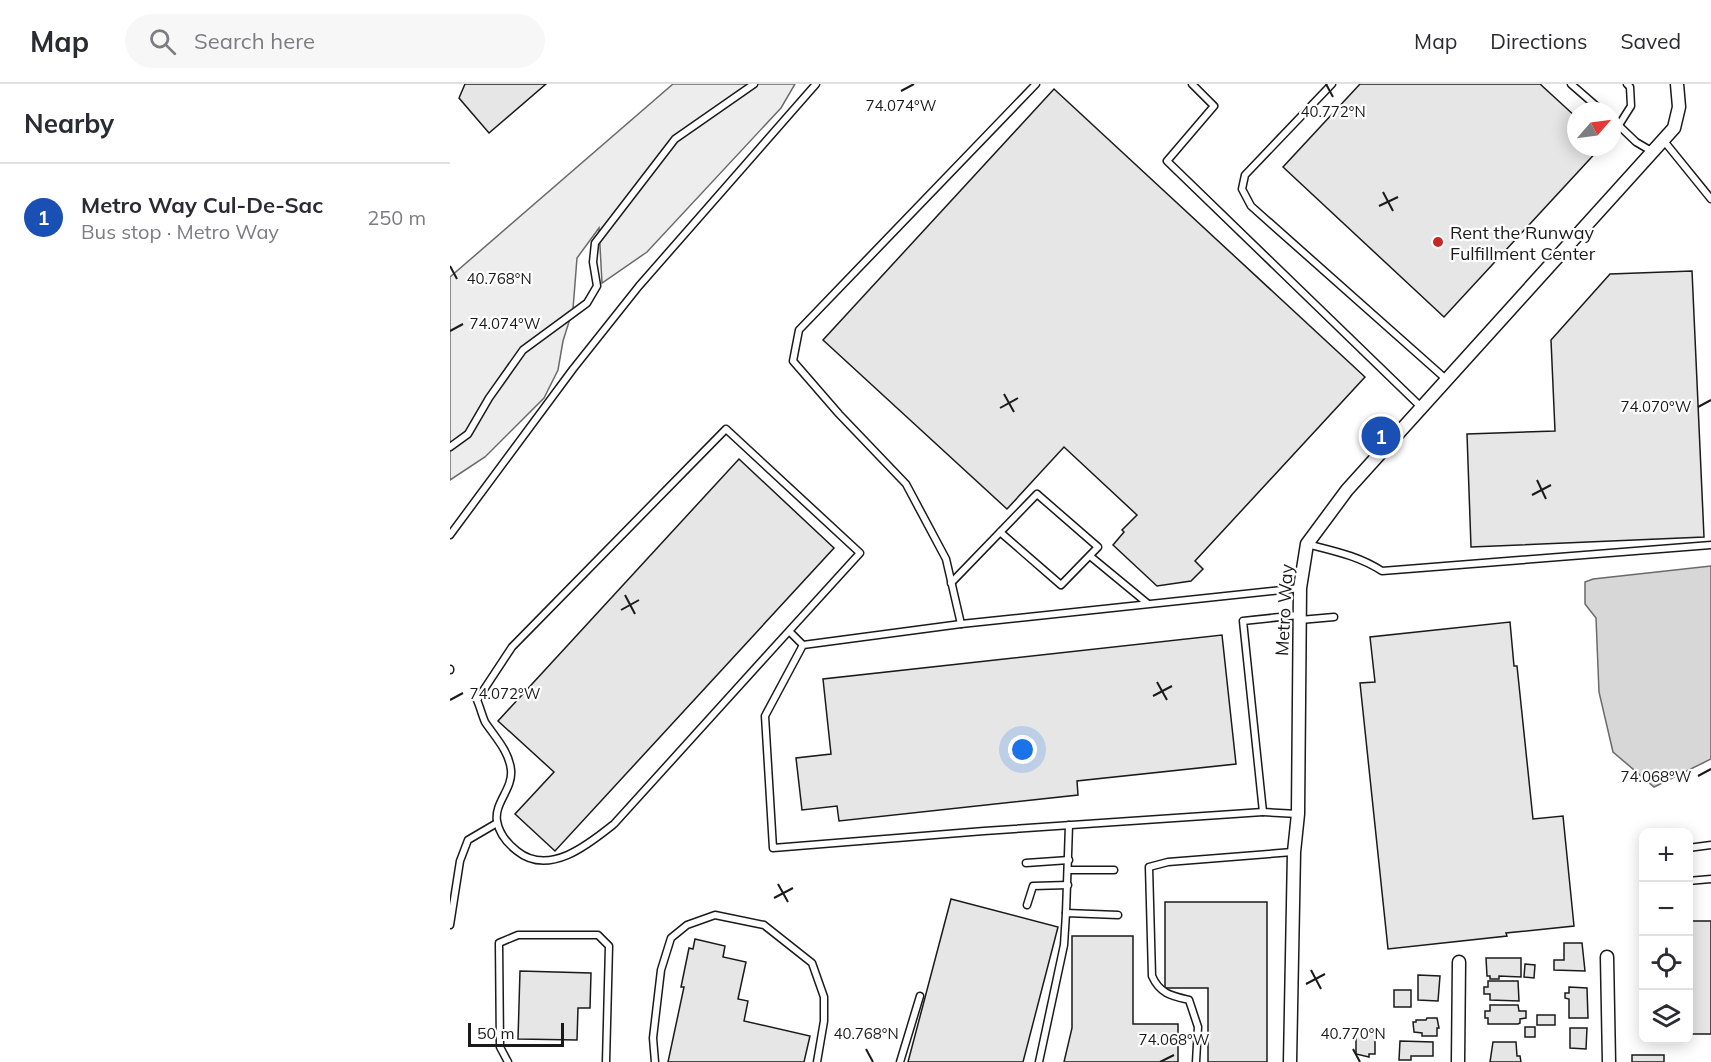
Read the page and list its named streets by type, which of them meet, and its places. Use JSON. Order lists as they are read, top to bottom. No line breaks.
{"streets":{"street":["Metro Way"]},"places":["Rent the Runway Fulfillment Center"],"scale_bar":"50 m","north":"top right","page":{"header":"Map","search":"Search here","nav":["Map","Directions","Saved"],"heading":"Nearby","list":[{"mark":"1","name":"Metro Way Cul-De-Sac","note":"Bus stop · Metro Way","value":"250 m"}],"pins":"1","map_buttons":["+","−"],"scale":"50 m"},"coordinates":["74.074°W","40.772°N","40.768°N","74.070°W","74.072°W","74.068°W","40.770°N"]}
